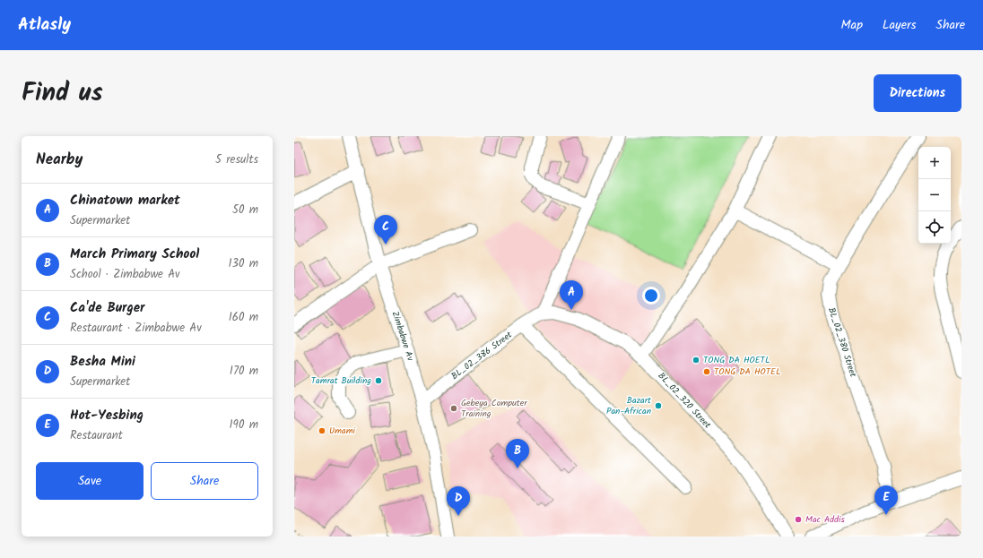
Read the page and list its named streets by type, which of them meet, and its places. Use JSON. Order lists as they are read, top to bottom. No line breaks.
{"streets":{"street":["Zimbabwe Av","BL_02_380 Street","BL_02_386 Street","BL_02_320 Street"]},"crossings":[["Zimbabwe Av","BL_02_386 Street"],["BL_02_386 Street","BL_02_320 Street"]],"places":["TONG DA HOETL","TONG DA HOTEL","Tamrat Building","Bazart Pan-African","Gebeya Computer Training","Umami","Mac Addis"],"page":{"header":"Atlasly","nav":["Map","Layers","Share"],"title":"Find us","buttons":["Directions",["Save","Share"]],"heading":["Nearby","5 results"],"map_buttons":["+","−"],"list":[{"mark":"A","name":"Chinatown market","note":"Supermarket","value":"50 m"},{"mark":"B","name":"March Primary School","note":"School · Zimbabwe Av","value":"130 m"},{"mark":"C","name":"Ca'de Burger","note":"Restaurant · Zimbabwe Av","value":"160 m"},{"mark":"D","name":"Besha Mini","note":"Supermarket","value":"170 m"},{"mark":"E","name":"Hot-Yesbing","note":"Restaurant","value":"190 m"}],"pins":["C","A","B","E","D"]}}
